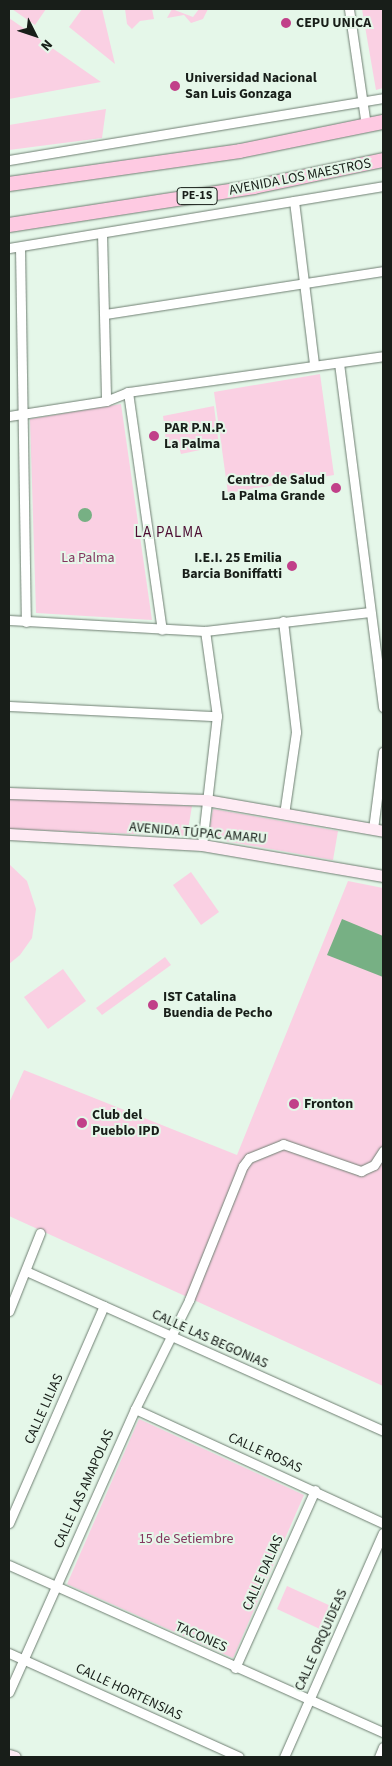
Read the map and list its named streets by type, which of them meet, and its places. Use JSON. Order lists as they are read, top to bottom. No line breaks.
{"streets":{"highway":["AVENIDA LOS MAESTROS","PE-1S"],"main road":["AVENIDA TÚPAC AMARU"],"street":["CALLE LAS BEGONIAS","CALLE LILIAS","CALLE ROSAS","CALLE LAS AMAPOLAS","CALLE DALIAS","TACONES","CALLE ORQUIDEAS","CALLE HORTENSIAS"]},"crossings":[["CALLE LAS BEGONIAS","CALLE LILIAS"],["CALLE LAS BEGONIAS","CALLE LAS AMAPOLAS"],["CALLE ROSAS","CALLE LAS AMAPOLAS"],["CALLE ROSAS","CALLE DALIAS"],["CALLE LAS AMAPOLAS","TACONES"],["CALLE LAS AMAPOLAS","CALLE HORTENSIAS"],["CALLE DALIAS","TACONES"],["TACONES","CALLE ORQUIDEAS"]],"districts":["LA PALMA"],"parks":["La Palma","15 de Setiembre"],"places":["CEPU UNICA","Universidad Nacional San Luis Gonzaga","PAR P.N.P. La Palma","Centro de Salud La Palma Grande","I.E.I. 25 Emilia Barcia Boniffatti","IST Catalina Buendia de Pecho","Fronton","Club del Pueblo IPD"],"north":"bottom right"}
